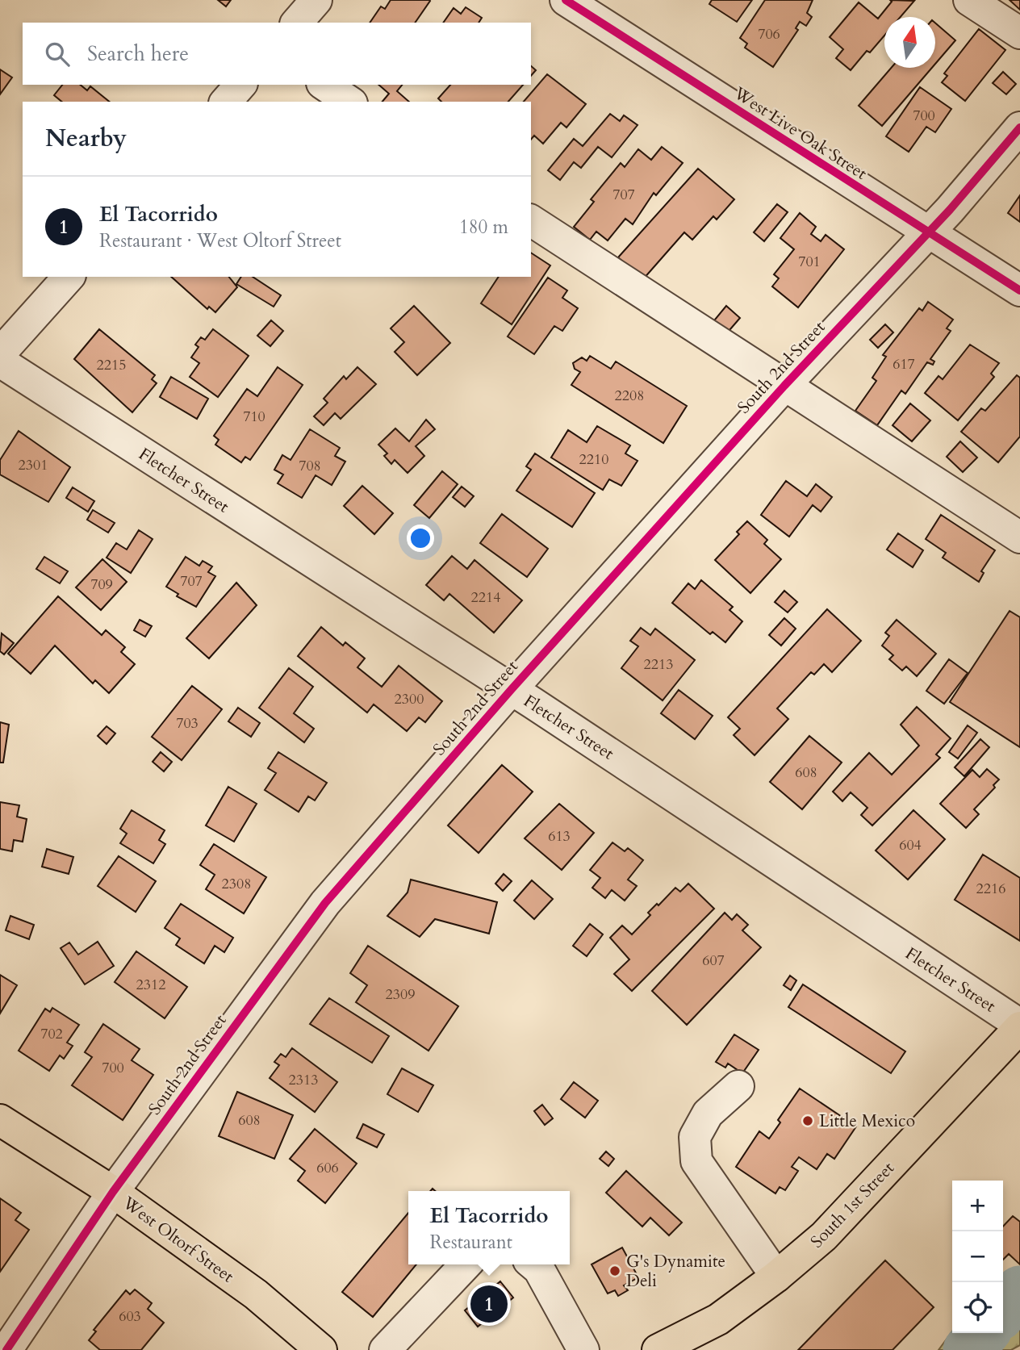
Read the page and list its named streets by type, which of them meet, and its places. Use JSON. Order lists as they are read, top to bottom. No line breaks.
{"streets":{"main road":["South 1st Street","West Oltorf Street"],"street":["West Live Oak Street","South 2nd Street","Fletcher Street"]},"crossings":[["West Live Oak Street","South 2nd Street"],["South 2nd Street","Fletcher Street"],["South 2nd Street","West Oltorf Street"],["Fletcher Street","South 1st Street"]],"places":["Little Mexico","G's Dynamite Deli"],"house_numbers":["706","700","707","701","617","2215","2208","710","2210","2301","708","707","709","2214","2213","2300","703","608","613","604","2308","2216","607","2312","2309","702","700","2313","608","606","603"],"north":"top","page":{"search":"Search here","heading":"Nearby","list":[{"mark":"1","name":"El Tacorrido","note":"Restaurant · West Oltorf Street","value":"180 m"}],"map_buttons":["+","−"],"popup":["El Tacorrido","Restaurant"],"pins":"1"}}
